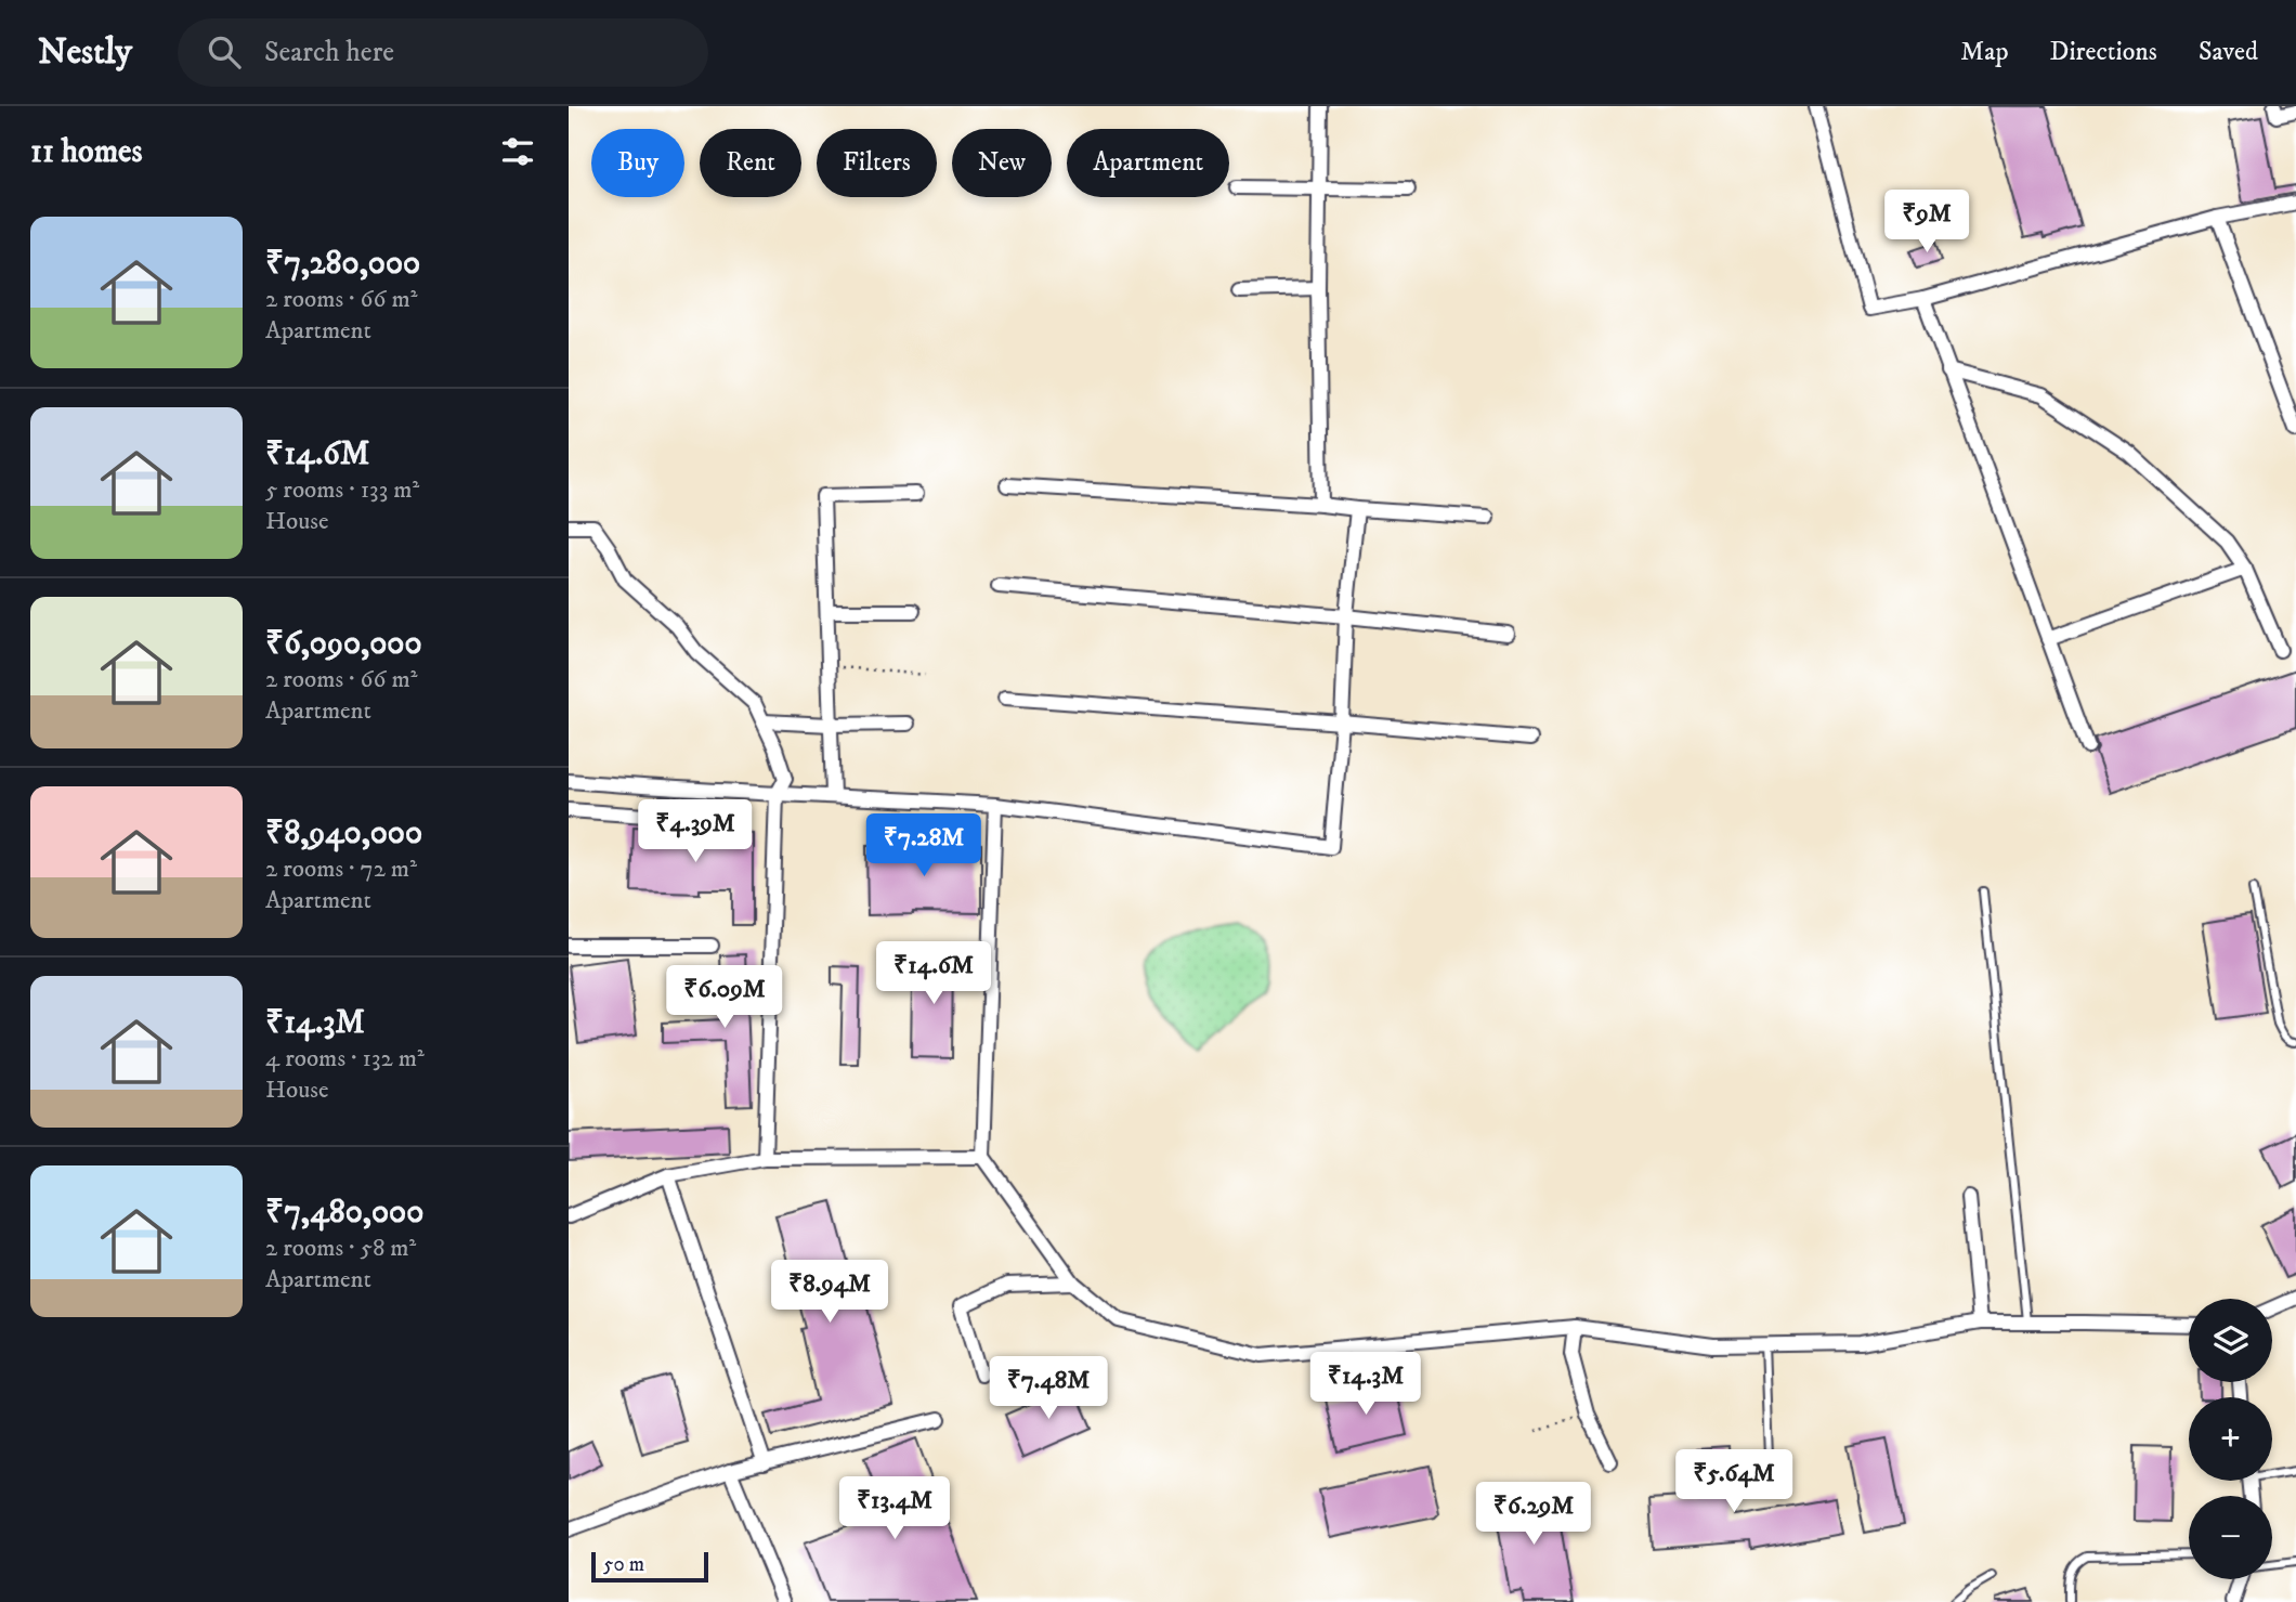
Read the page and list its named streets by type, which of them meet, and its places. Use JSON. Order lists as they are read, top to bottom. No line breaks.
{"scale_bar":"50 m","page":{"header":"Nestly","search":"Search here","nav":["Map","Directions","Saved"],"heading":"11 homes","chip":["Buy","Rent","Filters","New","Apartment"],"price":["₹9M","₹4.39M","₹7.28M","₹14.6M","₹6.09M","₹8.94M","₹14.3M","₹7.48M","₹5.64M","₹13.4M","₹6.29M"],"list":[{"name":"₹7,280,000","note":"2 rooms · 66 m² · Apartment"},{"name":"₹14.6M","note":"5 rooms · 133 m² · House"},{"name":"₹6,090,000","note":"2 rooms · 66 m² · Apartment"},{"name":"₹8,940,000","note":"2 rooms · 72 m² · Apartment"},{"name":"₹14.3M","note":"4 rooms · 132 m² · House"},{"name":"₹7,480,000","note":"2 rooms · 58 m² · Apartment"}],"map_buttons":["+","−"],"scale":"50 m"}}
